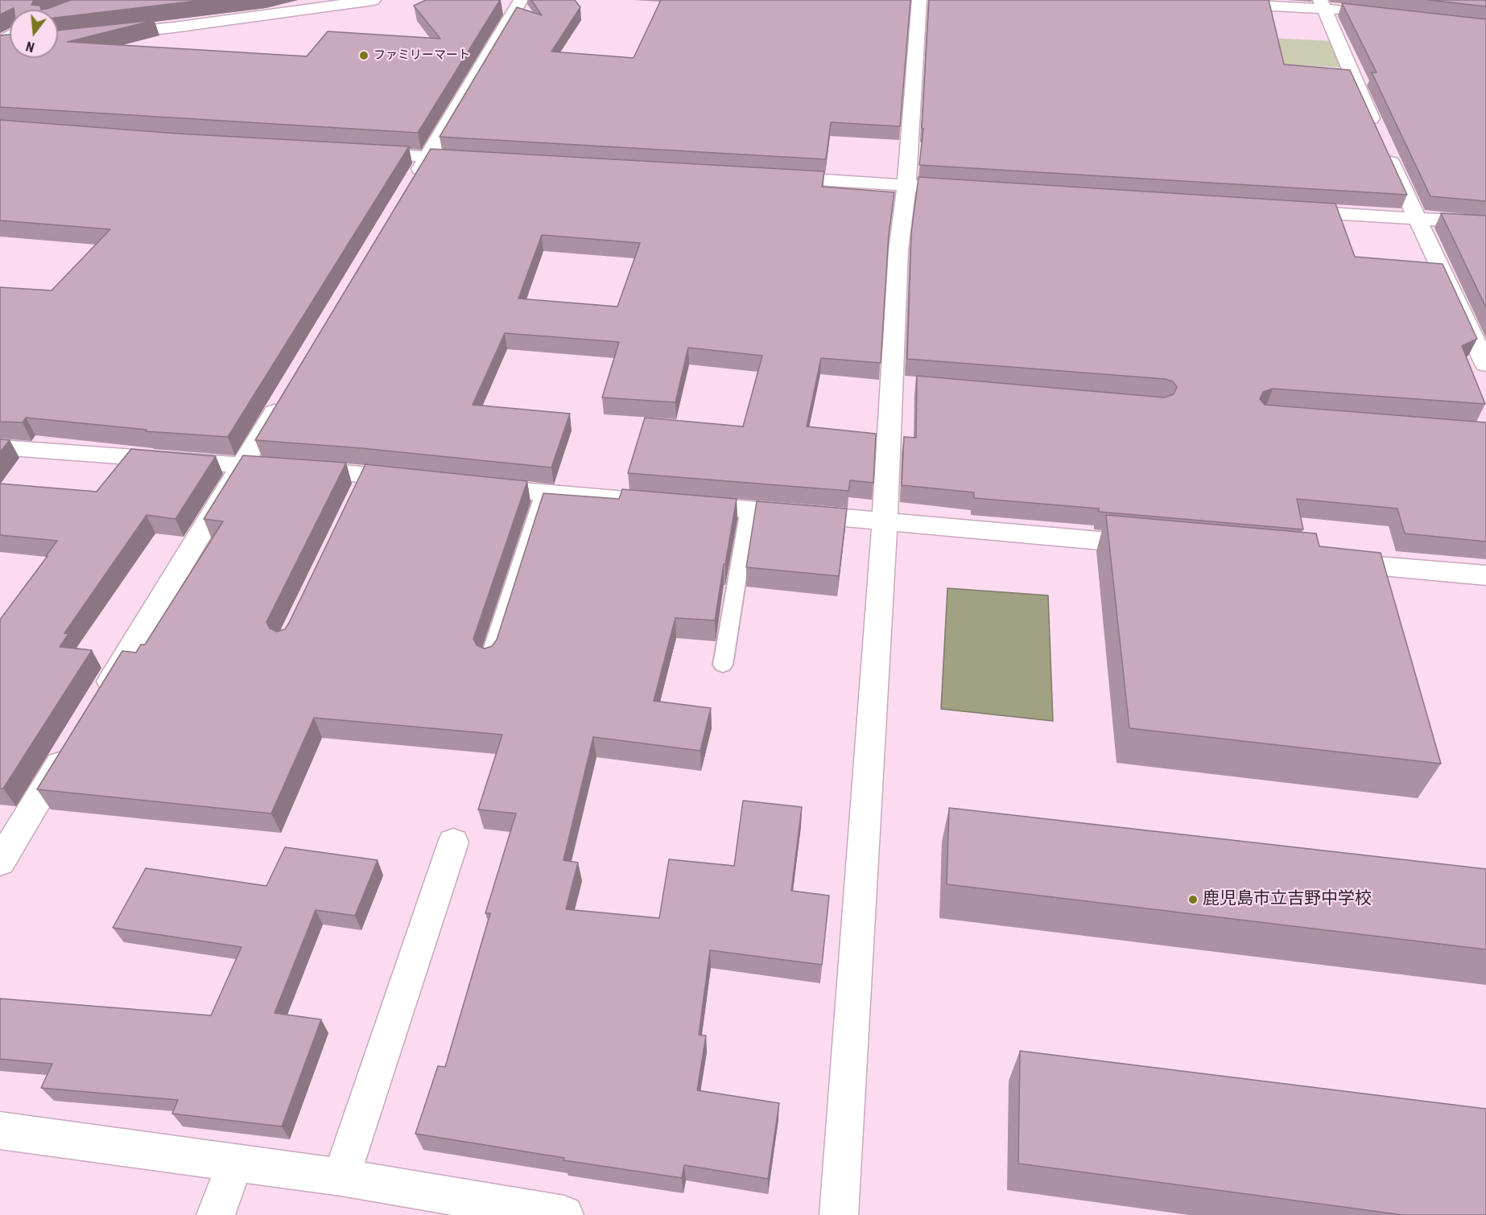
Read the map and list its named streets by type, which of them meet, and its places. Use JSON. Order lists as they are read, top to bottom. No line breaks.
{"places":["ファミリーマート","鹿児島市立吉野中学校"],"north":"bottom"}
